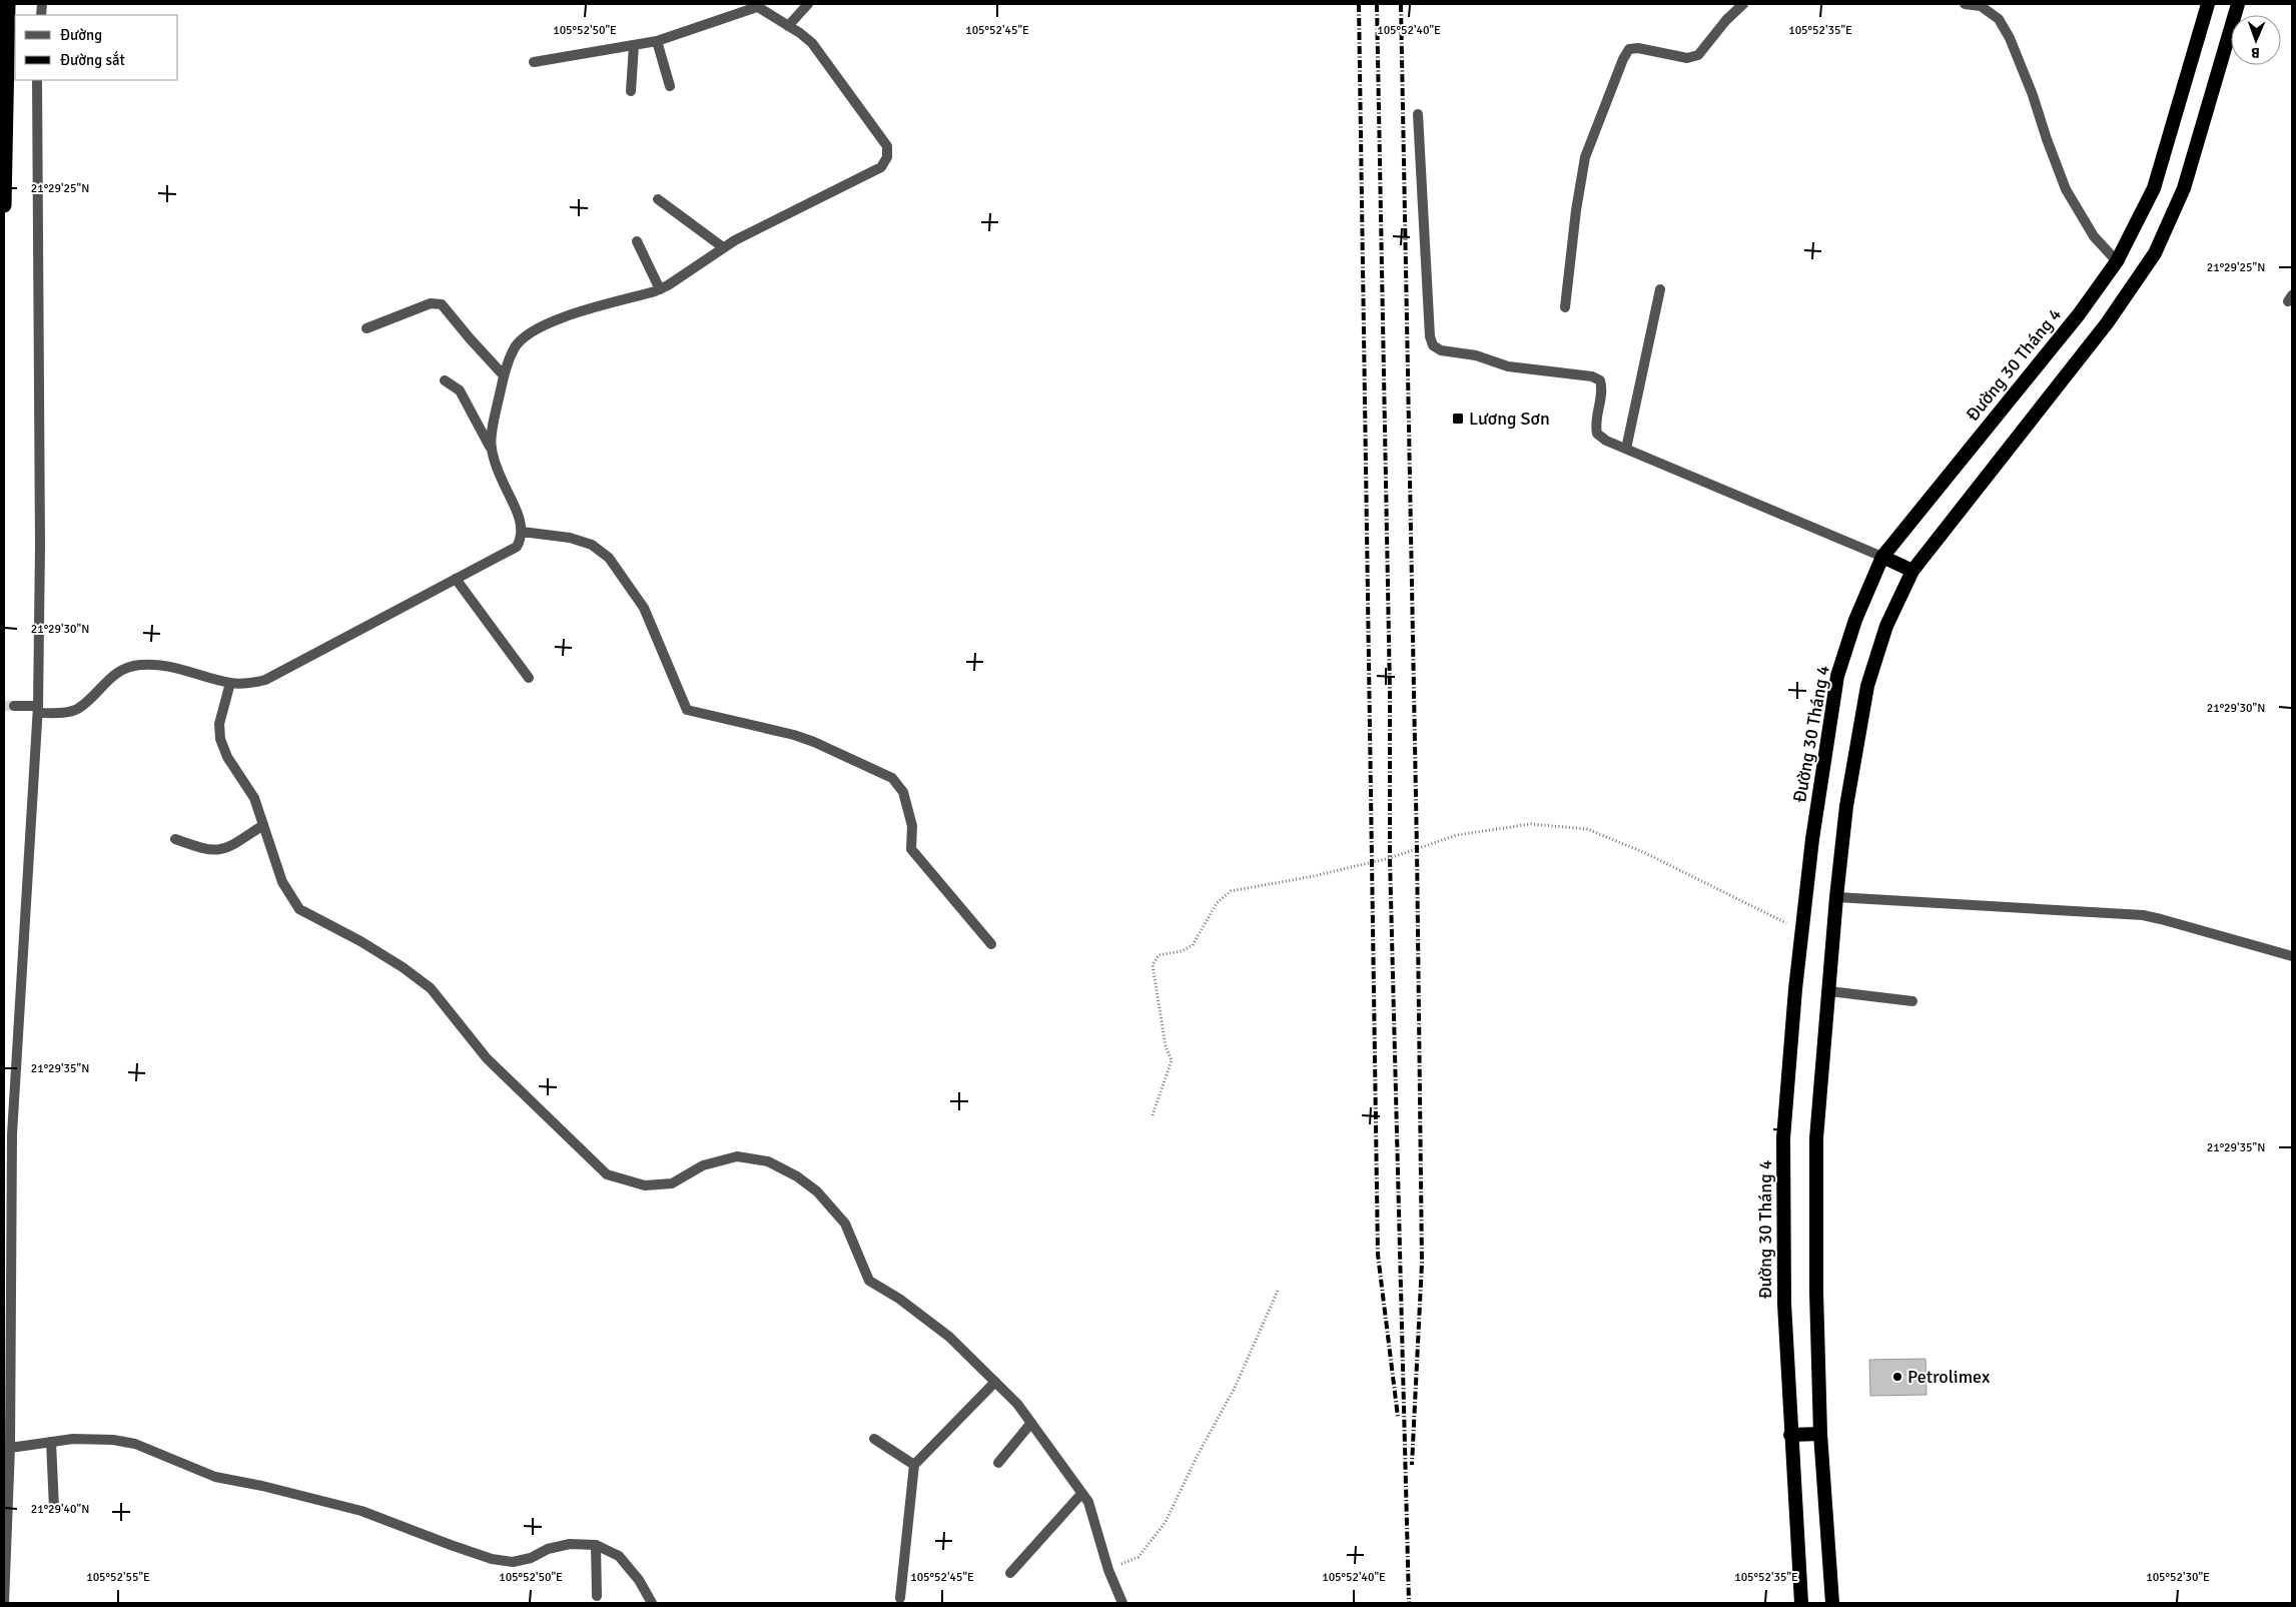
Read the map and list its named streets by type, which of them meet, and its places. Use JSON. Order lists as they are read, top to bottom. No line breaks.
{"streets":{"highway":["Đường 30 Tháng 4"]},"places":{"transit":["Lương Sơn"],"other":["Petrolimex"]},"legend":["Đường","Đường sắt"],"north":"bottom","coordinates":["105°52'50\"E","105°52'45\"E","105°52'40\"E","105°52'35\"E","21°29'25\"N","21°29'30\"N","21°29'35\"N","21°29'40\"N","105°52'55\"E","105°52'30\"E"]}
